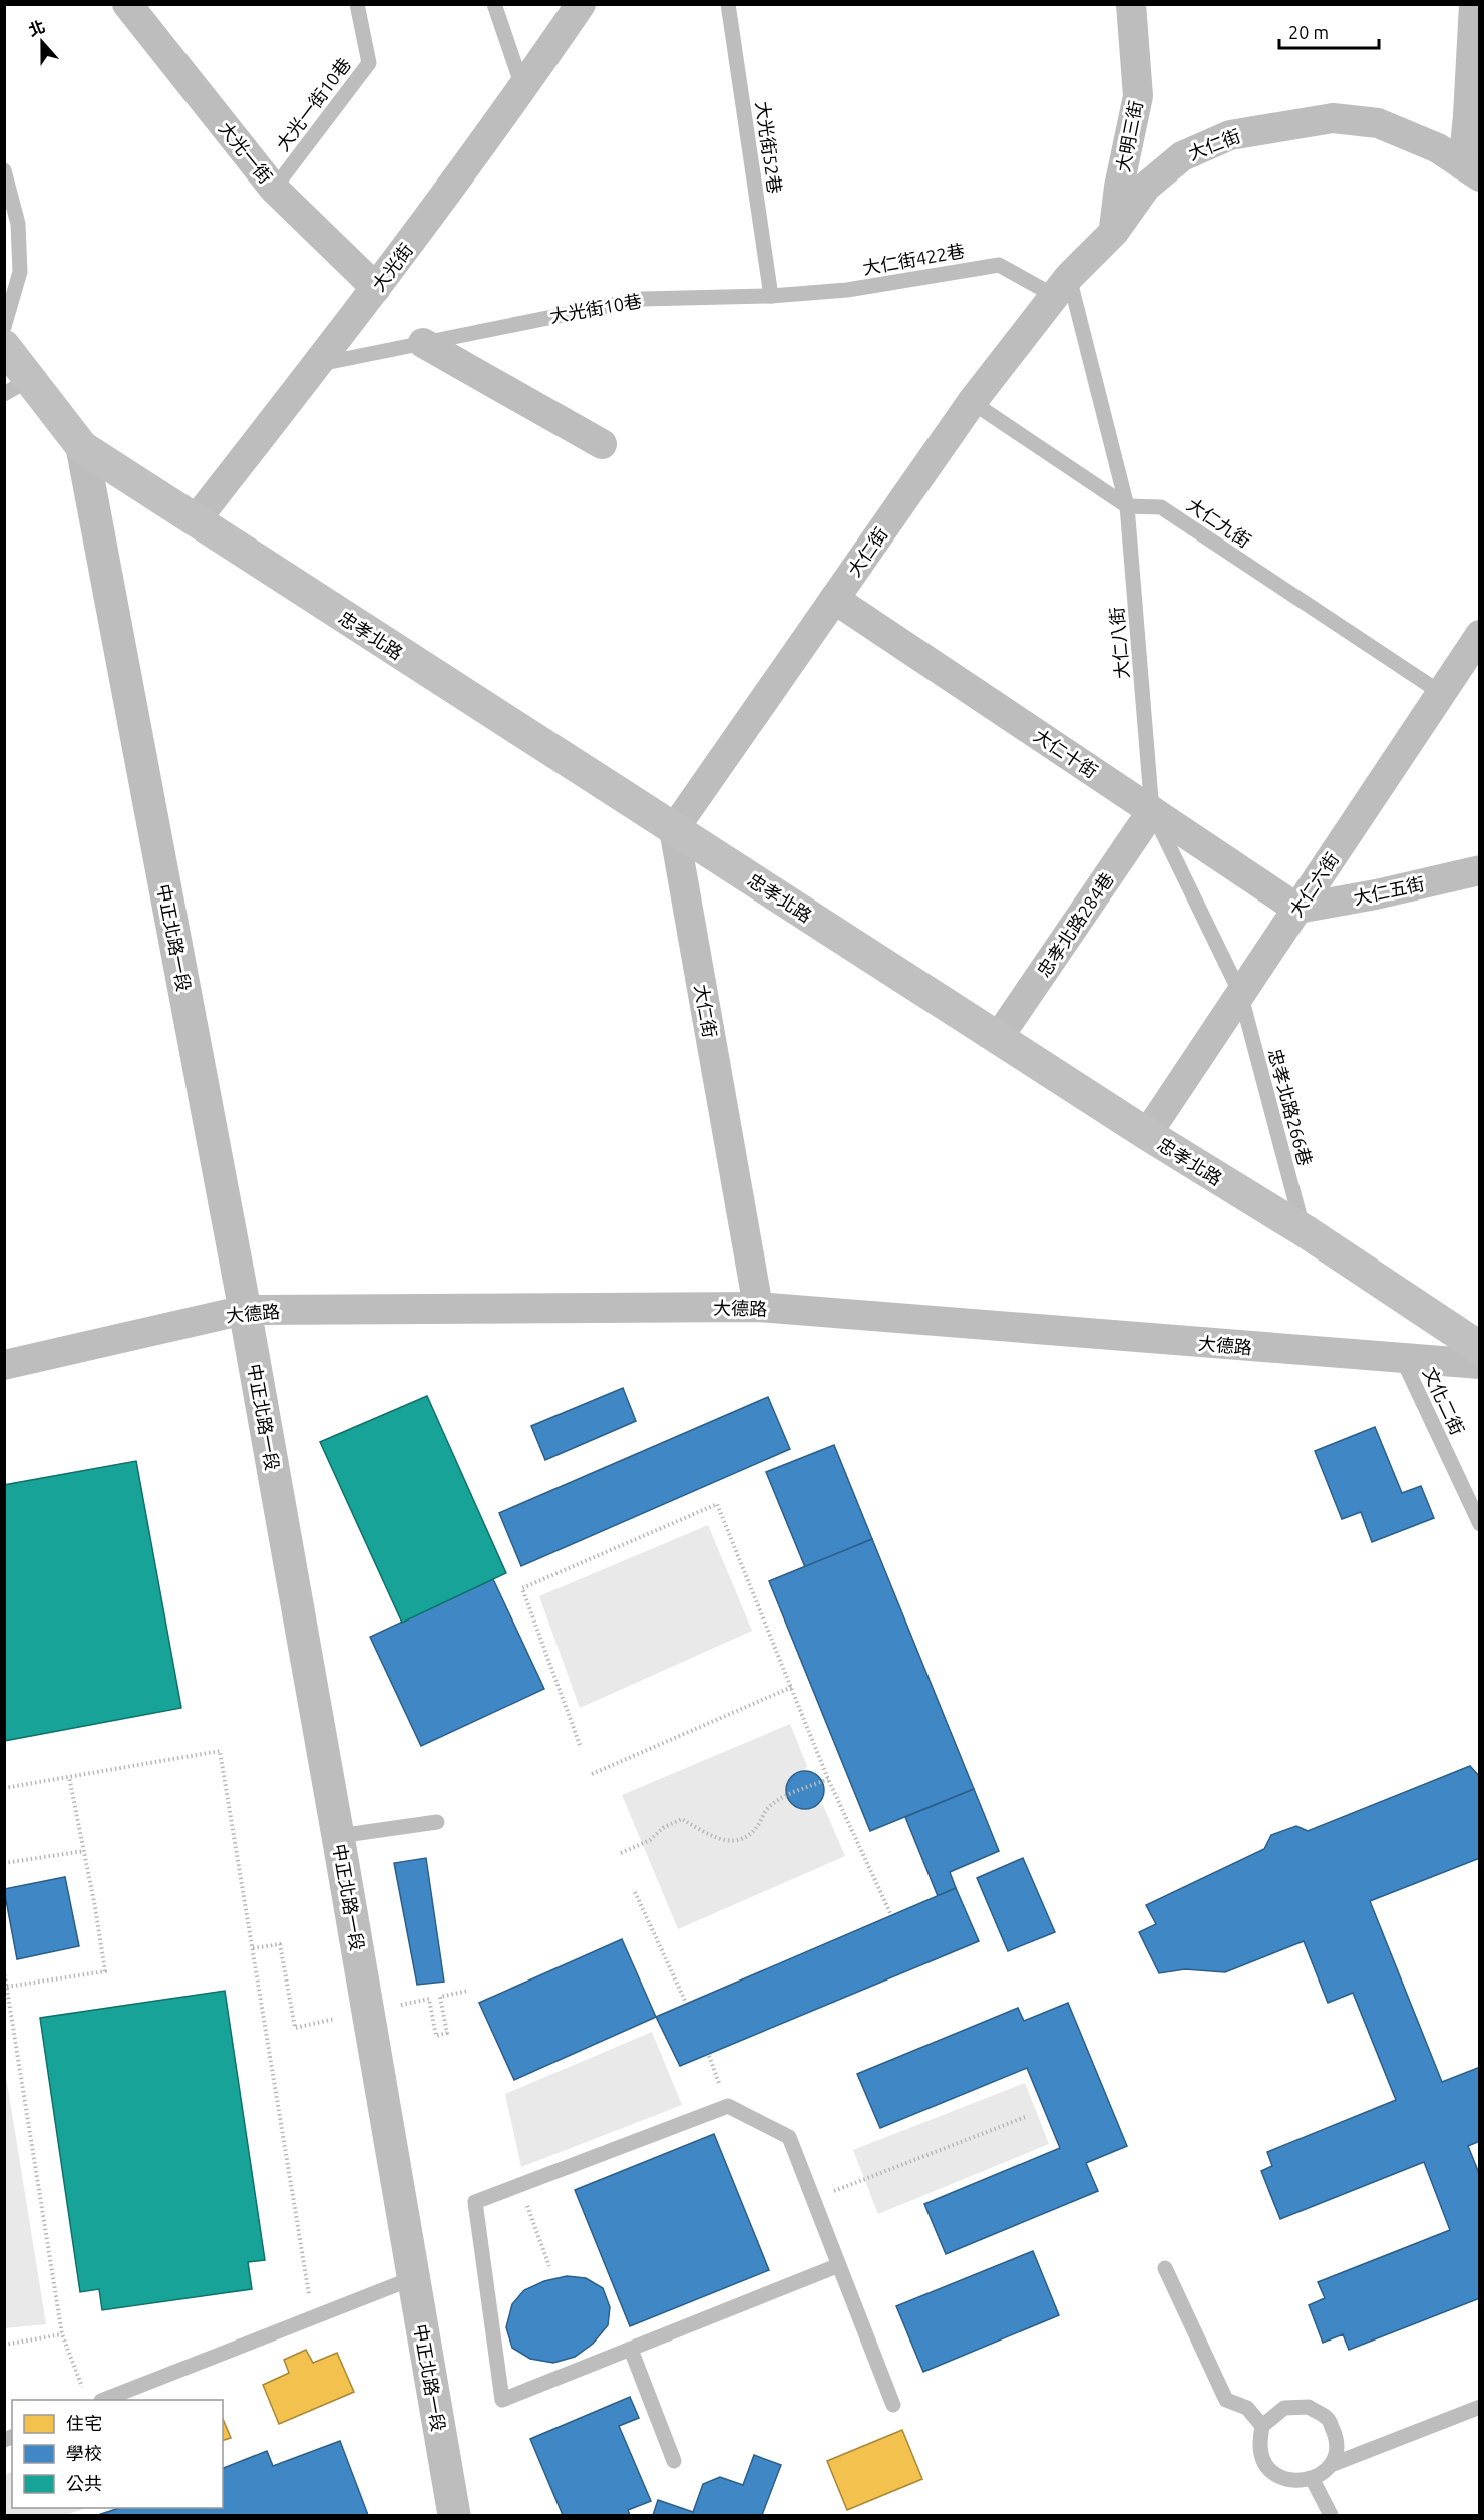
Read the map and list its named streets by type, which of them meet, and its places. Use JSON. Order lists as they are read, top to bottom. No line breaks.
{"streets":{"main road":["忠孝北路","中正北路一段"],"street":["大明三街","大仁街","大光一街","大光街","大仁十街","大仁六街","大仁五街","忠孝北路284巷","大德路"],"lane":["大光一街10巷","大光街52巷","大仁街422巷","大光街10巷","大仁九街","大仁八街","忠孝北路266巷","文化二街"]},"crossings":[["大光一街10巷","大光一街"],["大明三街","大仁街"],["大仁街","大仁街422巷"],["大仁街","忠孝北路"],["大仁街","大仁八街"],["大仁街","大仁十街"],["大仁街","大德路"],["大光街52巷","大仁街422巷"],["大光街52巷","大光街10巷"],["大光一街","大光街"],["大仁街422巷","大光街10巷"],["大仁街422巷","大仁八街"],["大光街","大光街10巷"],["大光街","忠孝北路"],["大仁九街","大仁八街"],["大仁九街","大仁六街"],["忠孝北路","大仁六街"],["忠孝北路","忠孝北路284巷"],["忠孝北路","中正北路一段"],["忠孝北路","忠孝北路266巷"],["大仁八街","大仁十街"],["大仁八街","大仁六街"],["大仁八街","忠孝北路284巷"],["大仁八街","忠孝北路266巷"],["大仁十街","大仁六街"],["大仁十街","大仁五街"],["大仁十街","忠孝北路284巷"],["大仁六街","大仁五街"],["大仁六街","忠孝北路266巷"],["中正北路一段","大德路"],["大德路","文化二街"]],"legend":["住宅","學校","公共"],"scale_bar":"20 m","north":"top"}
